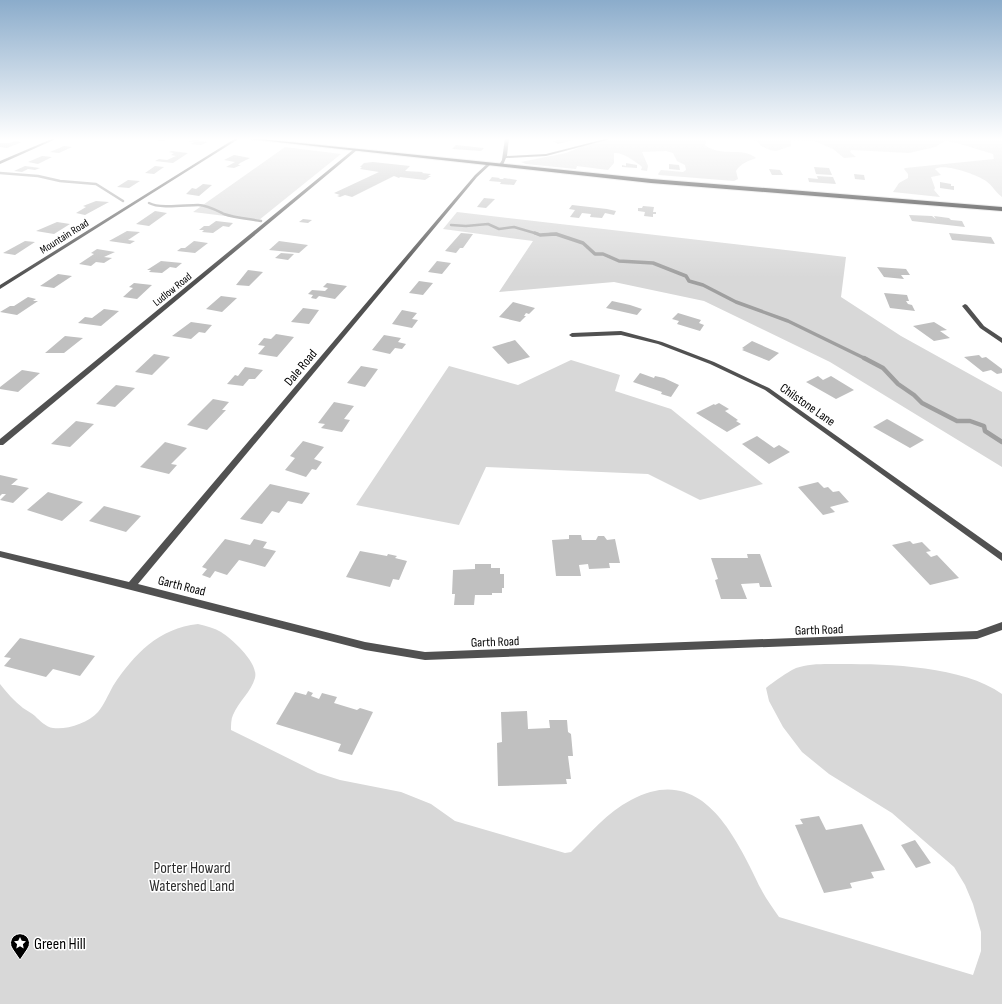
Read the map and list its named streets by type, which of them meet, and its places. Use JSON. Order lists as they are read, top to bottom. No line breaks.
{"streets":{"street":["Mountain Road","Ludlow Road","Dale Road","Chilstone Lane","Garth Road"]},"crossings":[["Dale Road","Garth Road"]],"parks":["Porter Howard Watershed Land"],"places":{"place":["Green Hill"]}}
